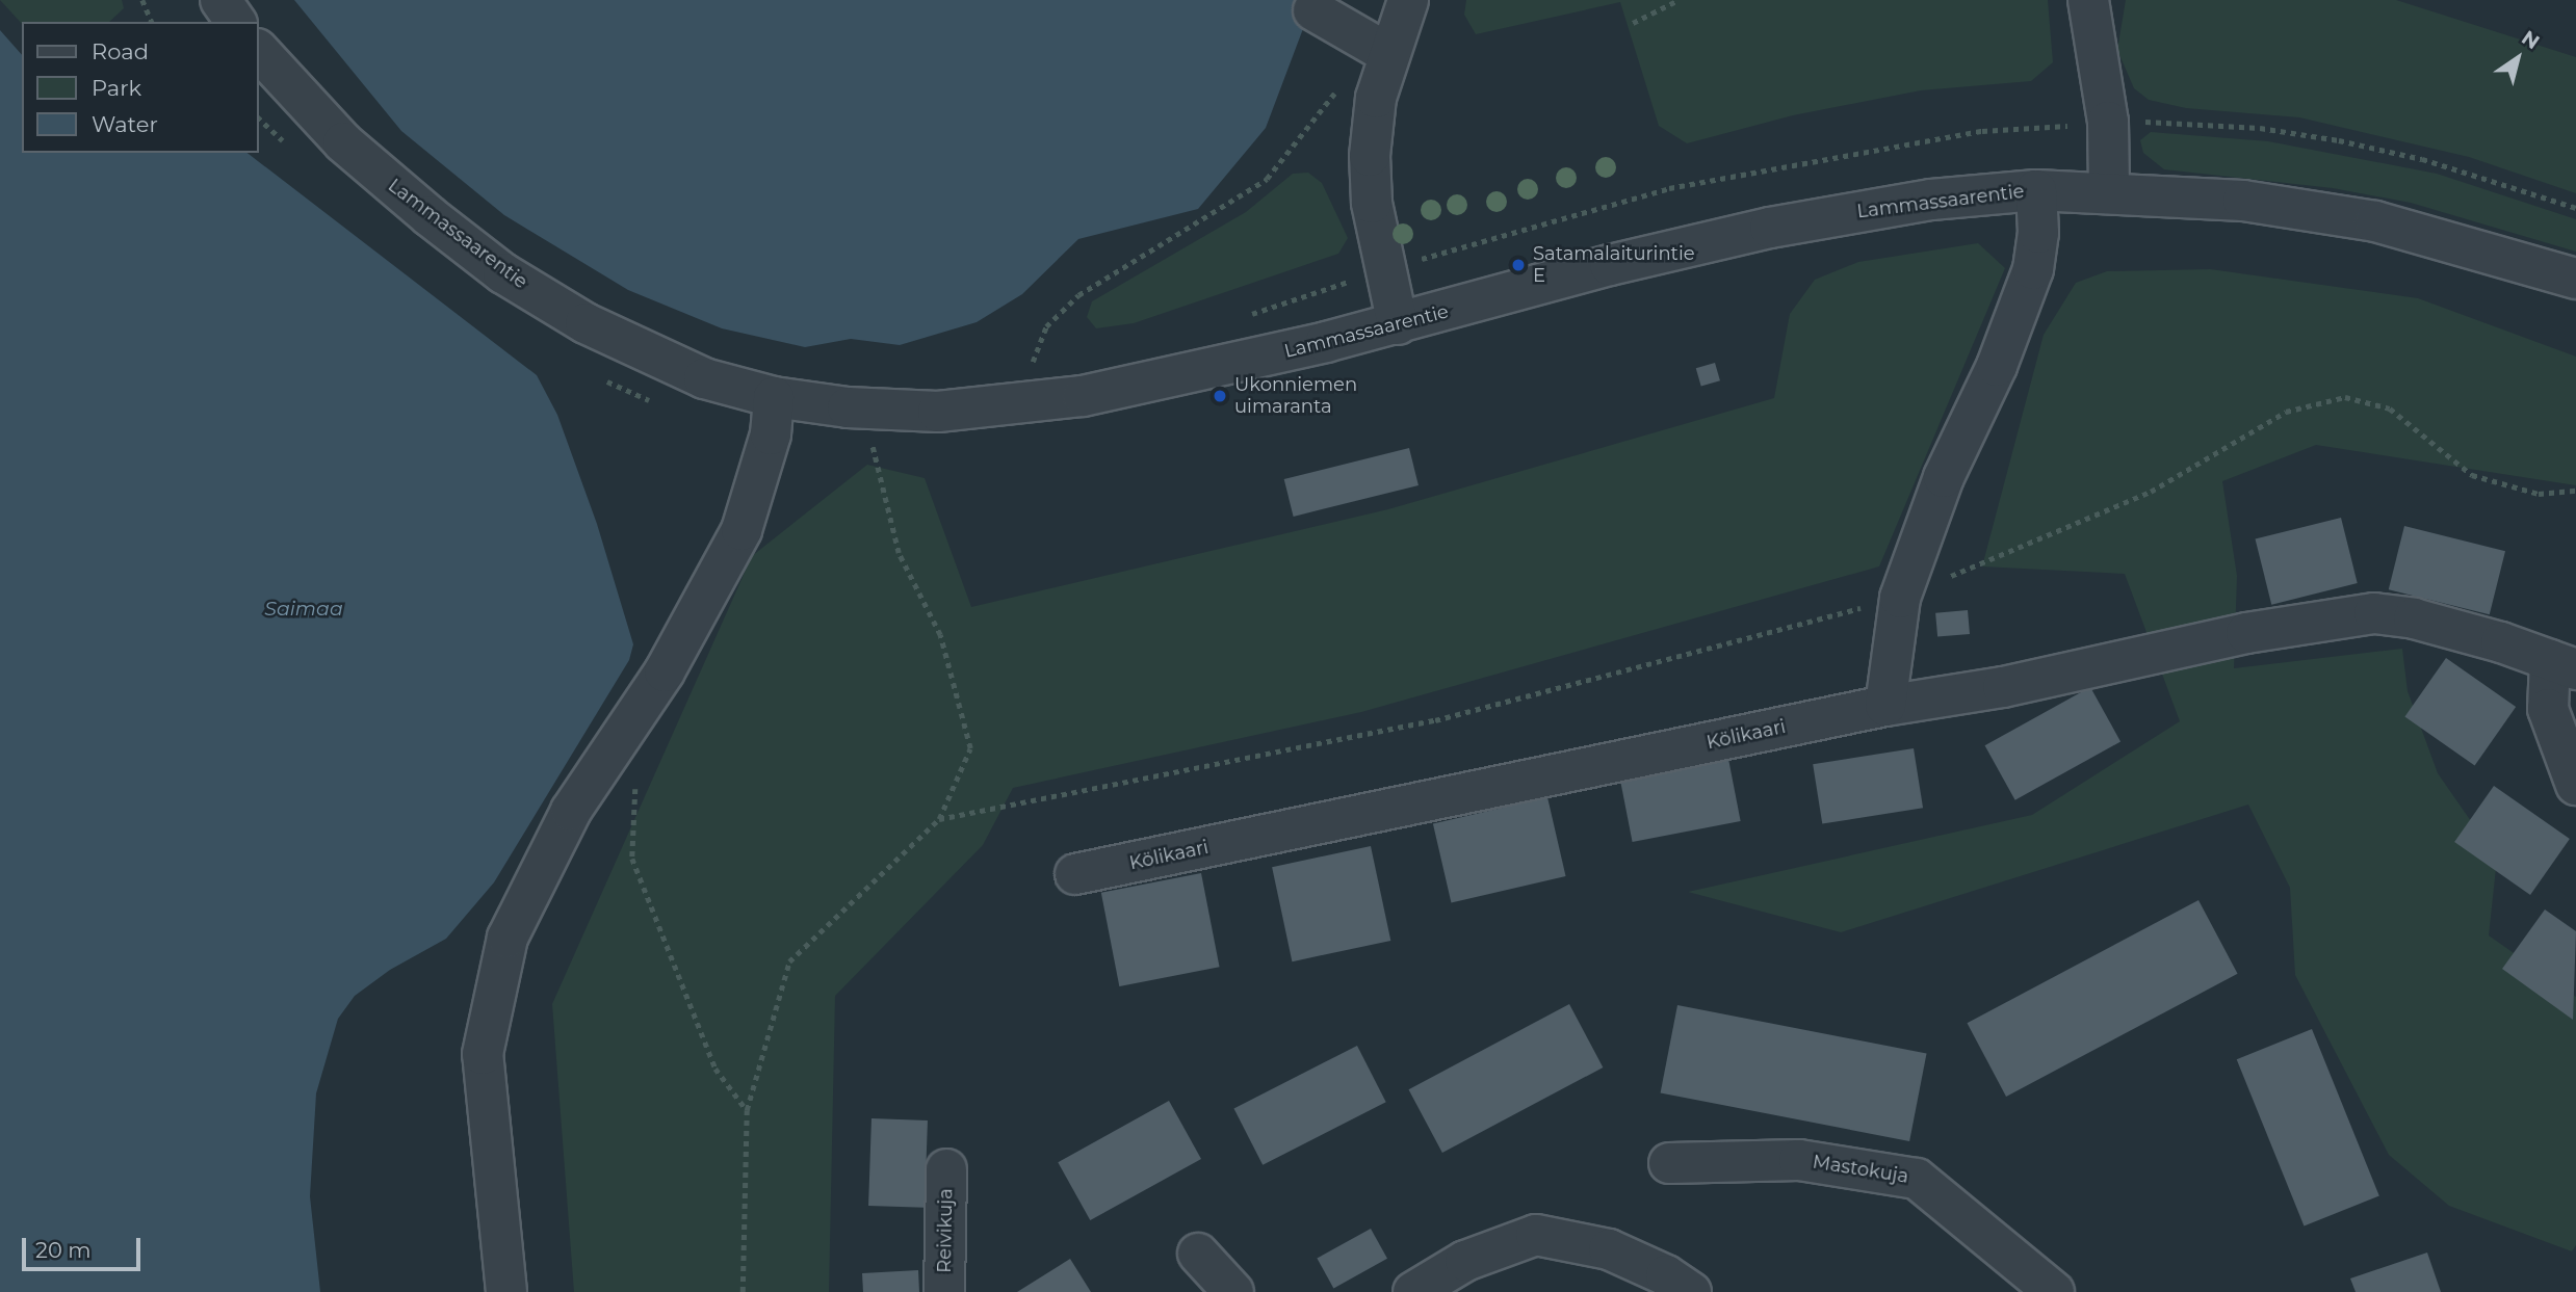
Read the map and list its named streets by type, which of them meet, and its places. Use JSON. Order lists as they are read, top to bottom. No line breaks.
{"streets":{"street":["Lammassaarentie","Kölikaari","Mastokuja","Reivikuja"]},"water":["Saimaa"],"places":["Satamalaiturintie E","Ukonniemen uimaranta"],"legend":["Road","Park","Water"],"scale_bar":"20 m","north":"top right"}
